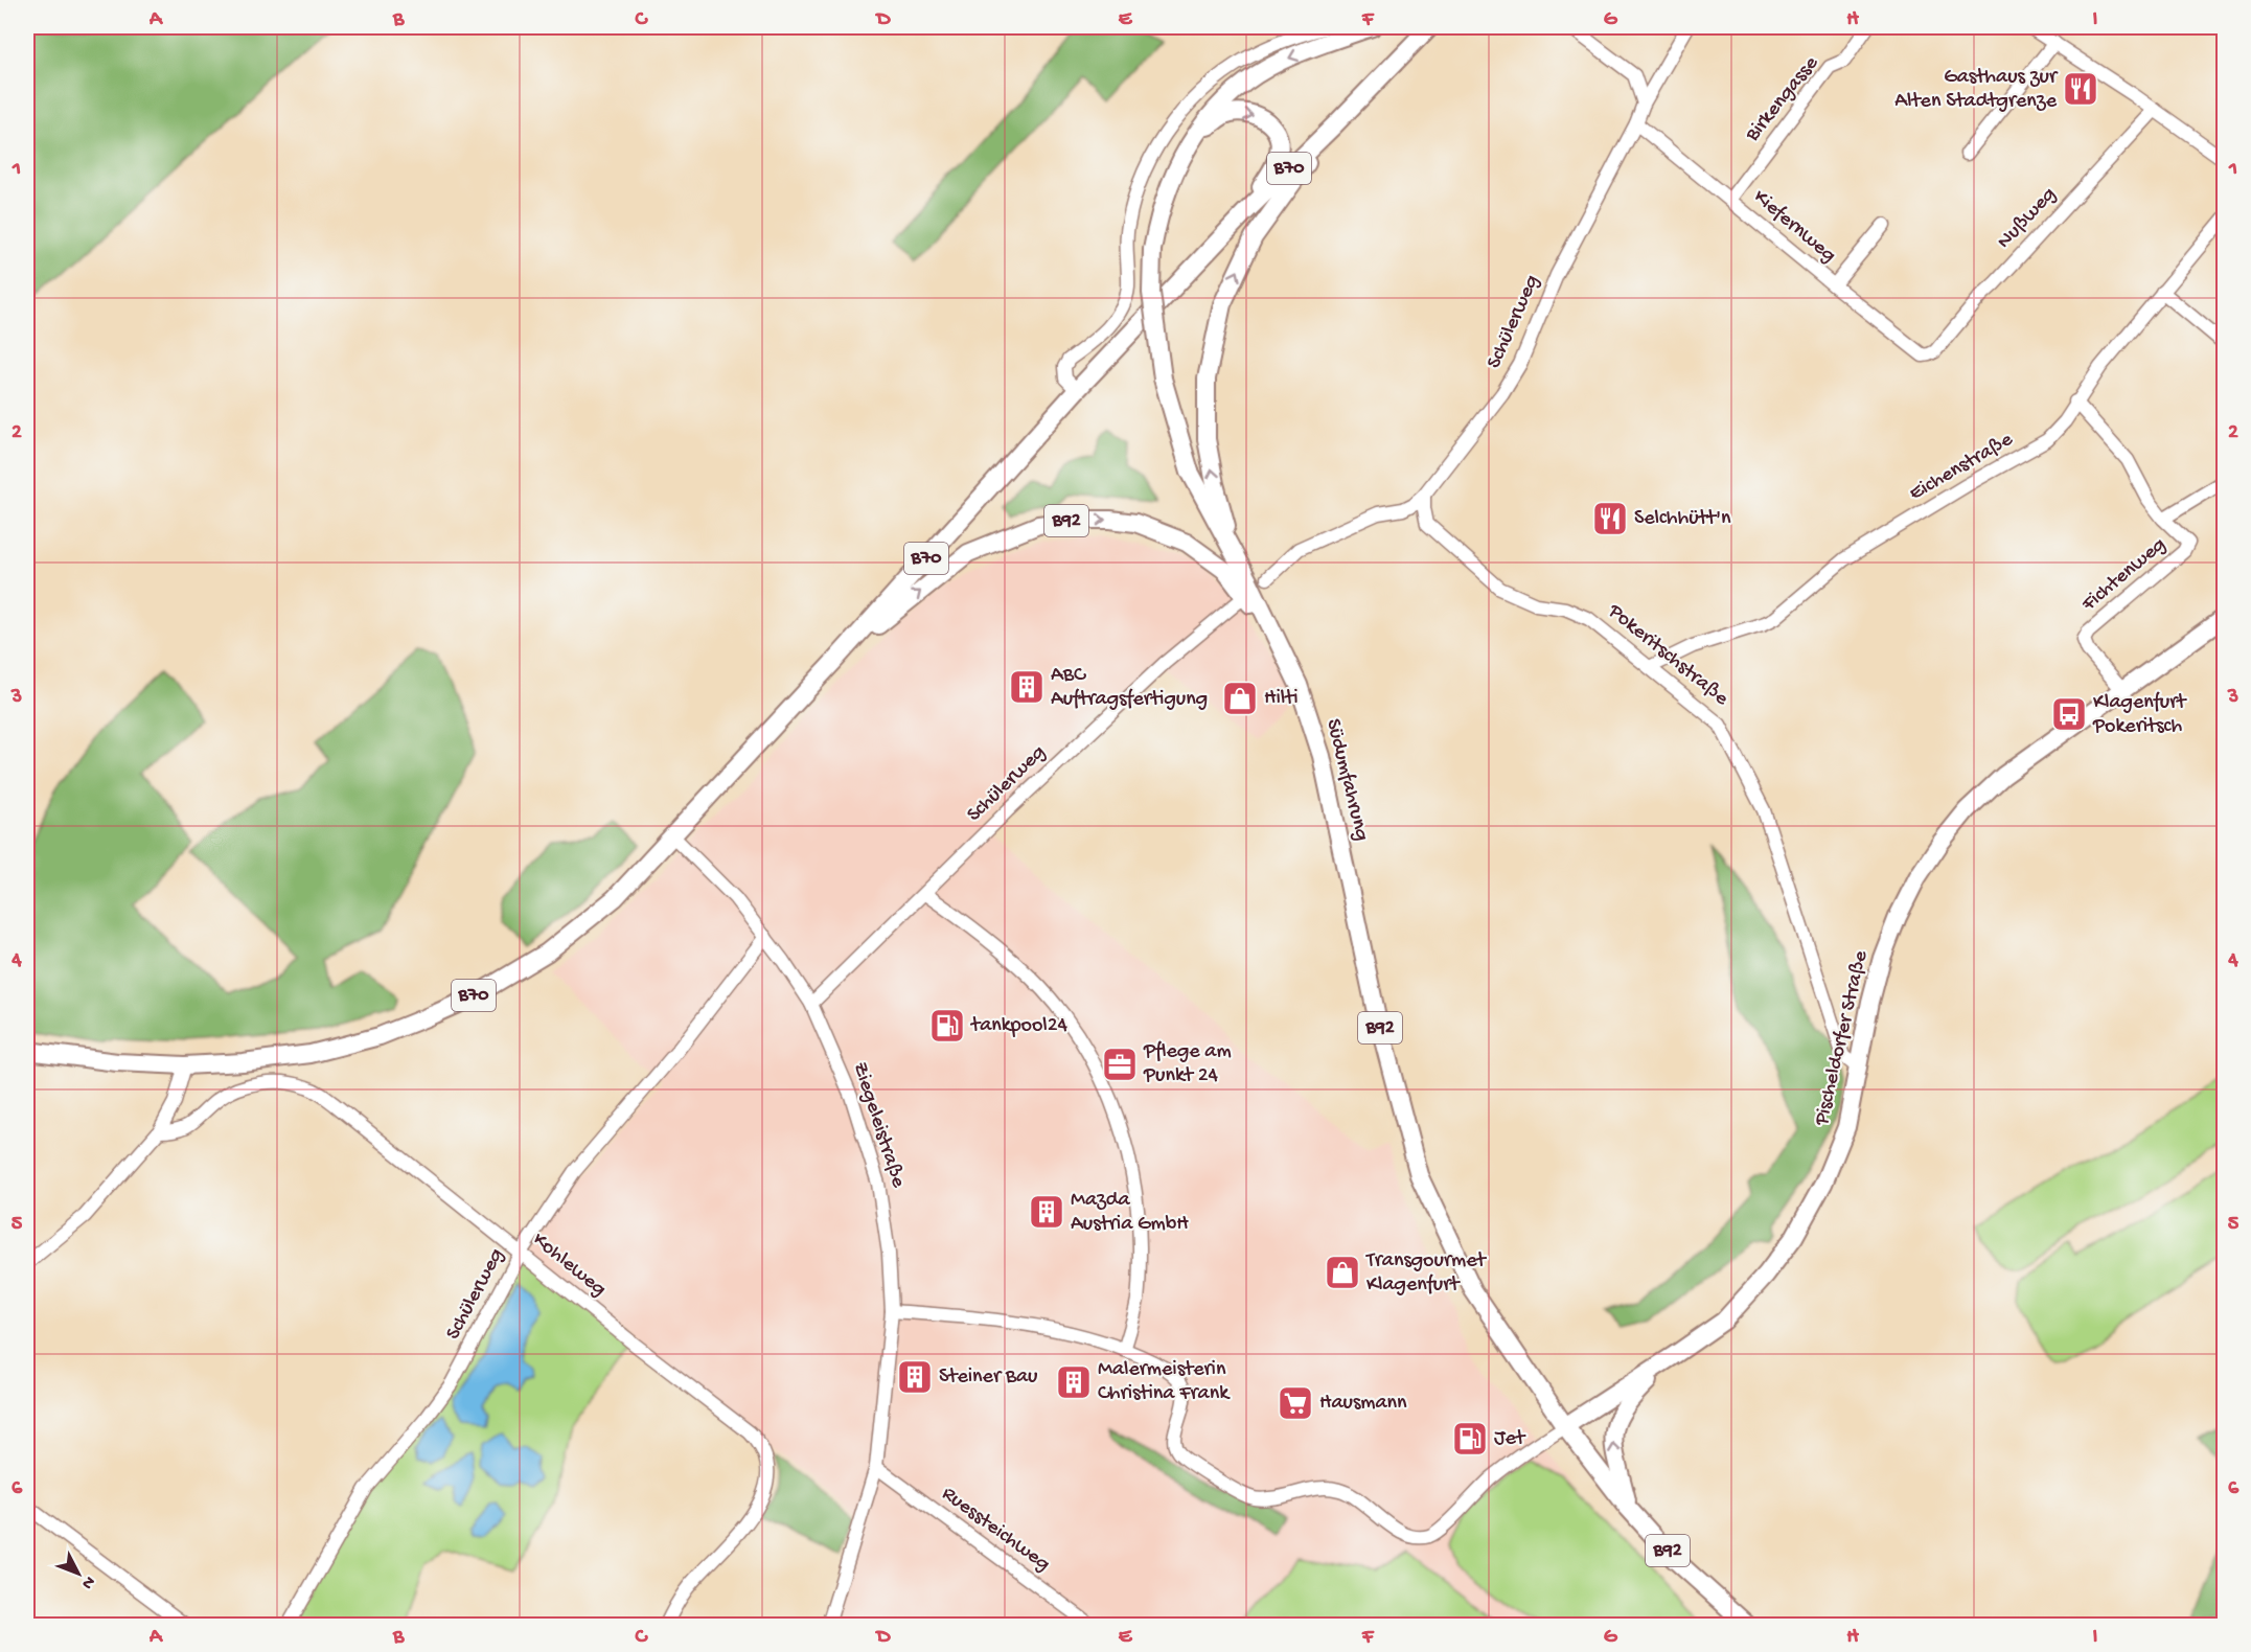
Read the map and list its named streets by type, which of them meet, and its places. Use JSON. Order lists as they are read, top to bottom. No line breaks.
{"streets":{"main road":["B70","B92","Südumfahrung","Pischeldorfer Straße"],"street":["Birkengasse","Nußweg","Kiefernweg","Schülerweg","Eichenstraße","Fichtenweg","Pokeritschstraße","Ziegeleistraße","Kohleweg","Ruessteichweg"]},"crossings":[["Birkengasse","Kiefernweg"],["B70","B92"],["B70","Südumfahrung"],["B70","Ziegeleistraße"],["Nußweg","Kiefernweg"],["Kiefernweg","Schülerweg"],["Schülerweg","Pokeritschstraße"],["Schülerweg","Ziegeleistraße"],["Schülerweg","Kohleweg"],["Eichenstraße","Pokeritschstraße"],["B92","Südumfahrung"],["B92","Pischeldorfer Straße"],["Fichtenweg","Pischeldorfer Straße"],["Pokeritschstraße","Pischeldorfer Straße"],["Südumfahrung","Pischeldorfer Straße"],["Ziegeleistraße","Ruessteichweg"]],"places":{"restaurant":["Gasthaus zur Alten Stadtgrenze","Selchhütt'n"],"building":["ABC Auftragsfertigung","Mazda Austria GmbH","Steiner Bau","Malermeisterin Christina Frank"],"shop":["Hilti","Transgourmet Klagenfurt"],"bus stop":["Klagenfurt Pokeritsch"],"fuel station":["tankpool24","Jet"],"office":["Pflege am Punkt 24"],"supermarket":["Hausmann"]},"north":"bottom right","grid":{"columns":["A","B","C","D","E","F","G","H","I"],"rows":["1","2","3","4","5","6"]}}
